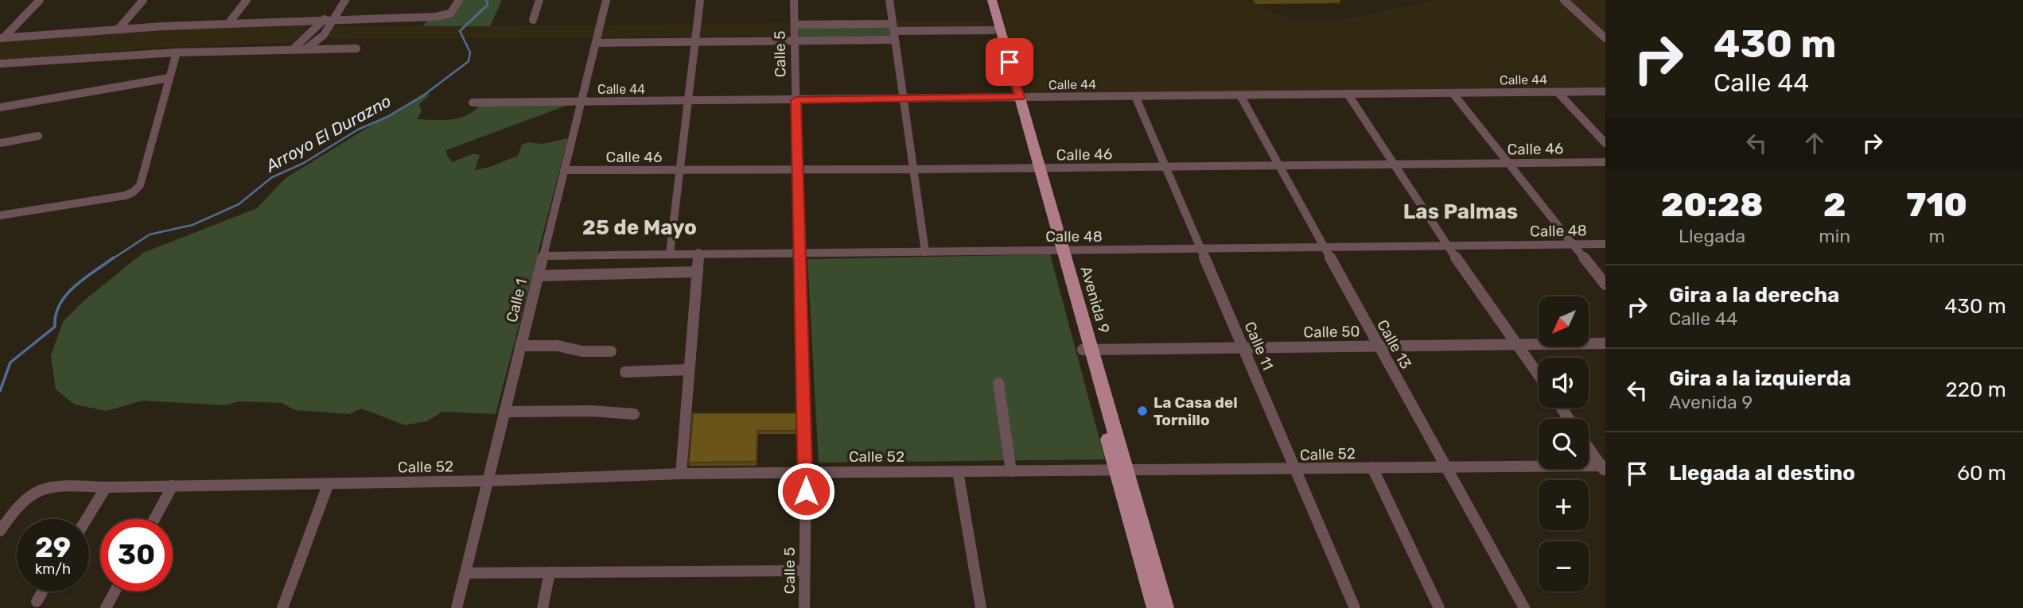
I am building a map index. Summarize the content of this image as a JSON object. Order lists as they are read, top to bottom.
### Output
{
  "streets": {
    "main road": ["Avenida 9"],
    "street": [
      "Calle 5",
      "Calle 44",
      "Calle 46",
      "Calle 48",
      "Calle 1",
      "Calle 50",
      "Calle 13",
      "Calle 11",
      "Calle 52"
    ]
  },
  "crossings": [
    ["Calle 5", "Calle 44"],
    ["Calle 5", "Calle 46"],
    ["Calle 5", "Calle 48"],
    ["Calle 5", "Calle 52"],
    ["Calle 44", "Avenida 9"],
    ["Calle 44", "Calle 1"],
    ["Calle 44", "Calle 13"],
    ["Calle 44", "Calle 11"],
    ["Calle 46", "Avenida 9"],
    ["Calle 46", "Calle 1"],
    ["Calle 46", "Calle 13"],
    ["Calle 46", "Calle 11"],
    ["Calle 48", "Avenida 9"],
    ["Calle 48", "Calle 1"],
    ["Calle 48", "Calle 13"],
    ["Calle 48", "Calle 11"],
    ["Avenida 9", "Calle 50"],
    ["Avenida 9", "Calle 52"],
    ["Calle 1", "Calle 52"],
    ["Calle 50", "Calle 13"],
    ["Calle 50", "Calle 11"],
    ["Calle 13", "Calle 52"],
    ["Calle 11", "Calle 52"]
  ],
  "districts": ["Las Palmas", "25 de Mayo"],
  "water": ["Arroyo El Durazno"],
  "places": ["La Casa del Tornillo"],
  "north": "bottom left",
  "page": {
    "turn": ["430 m", "Calle 44"],
    "eta": [
      "20:28",
      "Llegada",
      "2",
      "min",
      "710",
      "m"
    ],
    "list": [
      {
        "name": "Gira a la derecha",
        "note": "Calle 44",
        "value": "430 m"
      },
      {
        "name": "Gira a la izquierda",
        "note": "Avenida 9",
        "value": "220 m"
      },
      {
        "name": "Llegada al destino",
        "value": "60 m"
      }
    ],
    "map_buttons": ["+", "−"],
    "speed": "29 km/h",
    "limit": "30"
  }
}
